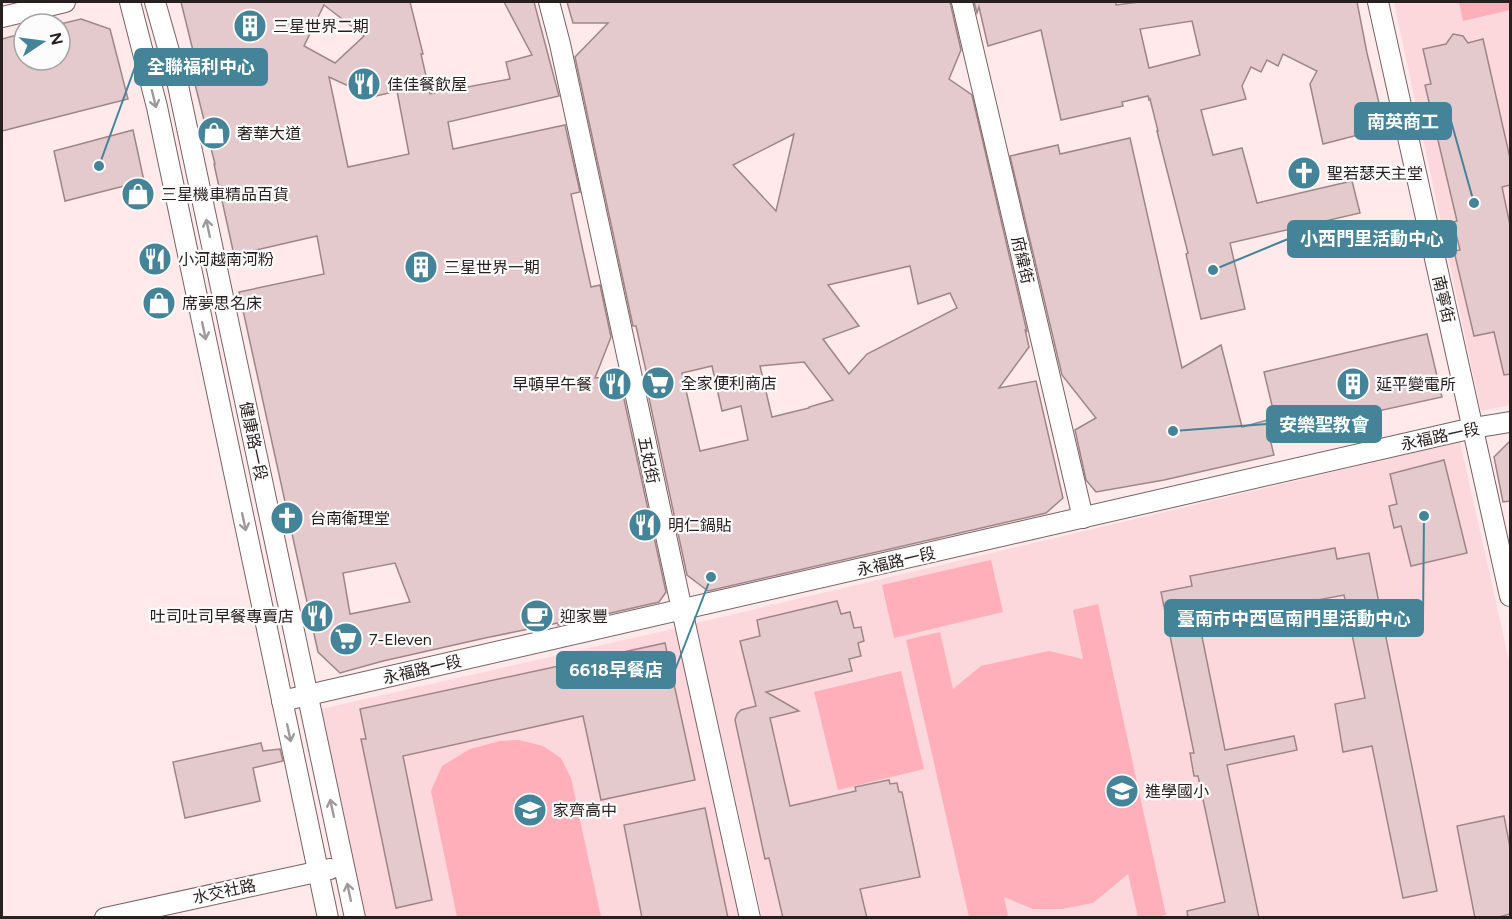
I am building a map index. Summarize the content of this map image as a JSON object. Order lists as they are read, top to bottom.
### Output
{
  "streets": {
    "street": [
      "府緯街",
      "南寧街",
      "永福路一段",
      "健康路一段",
      "五妃街",
      "水交社路"
    ]
  },
  "crossings": [
    ["府緯街", "永福路一段"],
    ["南寧街", "永福路一段"],
    ["永福路一段", "健康路一段"],
    ["永福路一段", "五妃街"],
    ["健康路一段", "水交社路"]
  ],
  "places": {
    "building": ["三星世界二期", "三星世界一期", "延平變電所"],
    "restaurant": [
      "佳佳餐飲屋",
      "小河越南河粉",
      "早頓早午餐",
      "明仁鍋貼",
      "吐司吐司早餐專賣店"
    ],
    "shop": ["奢華大道", "三星機車精品百貨", "席夢思名床"],
    "other": [
      "全聯福利中心",
      "南英商工",
      "小西門里活動中心",
      "安樂聖教會",
      "臺南市中西區南門里活動中心",
      "6618早餐店"
    ],
    "church": ["聖若瑟天主堂", "台南衛理堂"],
    "supermarket": ["全家便利商店", "7-Eleven"],
    "cafe": ["迎家豐"],
    "school or university": ["進學國小", "家齊高中"]
  },
  "north": "right"
}
